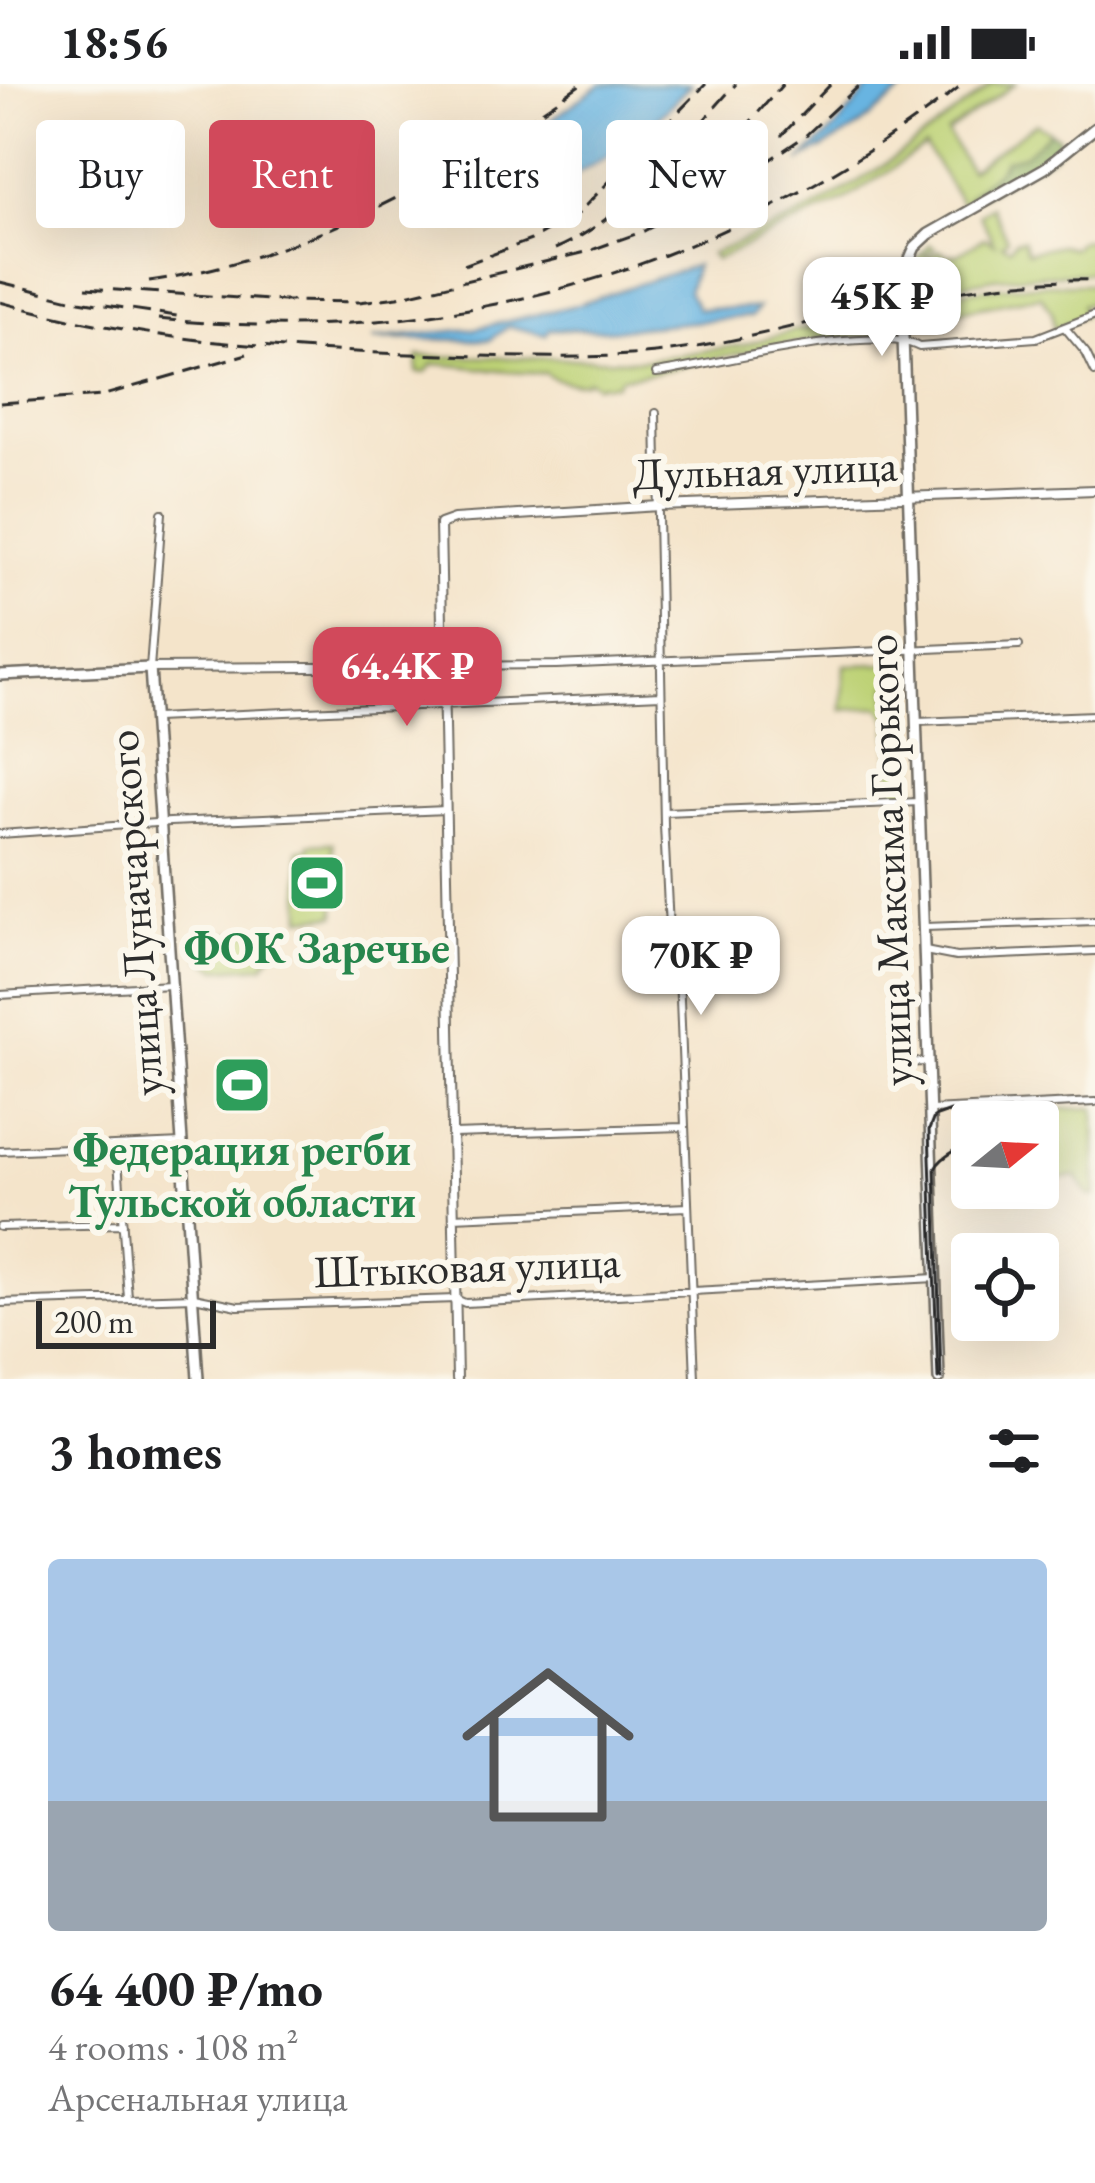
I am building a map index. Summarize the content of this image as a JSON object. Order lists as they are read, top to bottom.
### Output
{
  "streets": {
    "main road": ["улица Максима Горького", "улица Луначарского"],
    "street": ["Дульная улица", "Штыковая улица"]
  },
  "crossings": [
    ["Дульная улица", "улица Максима Горького"],
    ["улица Максима Горького", "Штыковая улица"],
    ["улица Луначарского", "Штыковая улица"]
  ],
  "places": {
    "sports": ["ФОК Заречье", "Федерация регби Тульской области"]
  },
  "scale_bar": "200 m",
  "north": "right",
  "page": {
    "status": "18:56",
    "chip": [
      "Buy",
      "Rent",
      "Filters",
      "New"
    ],
    "price": ["45K ₽", "64.4K ₽", "70K ₽"],
    "scale": "200 m",
    "heading": "3 homes",
    "list": [
      {
        "name": "64 400 ₽/mo",
        "note": "4 rooms · 108 m² · Арсенальная улица"
      }
    ]
  }
}
